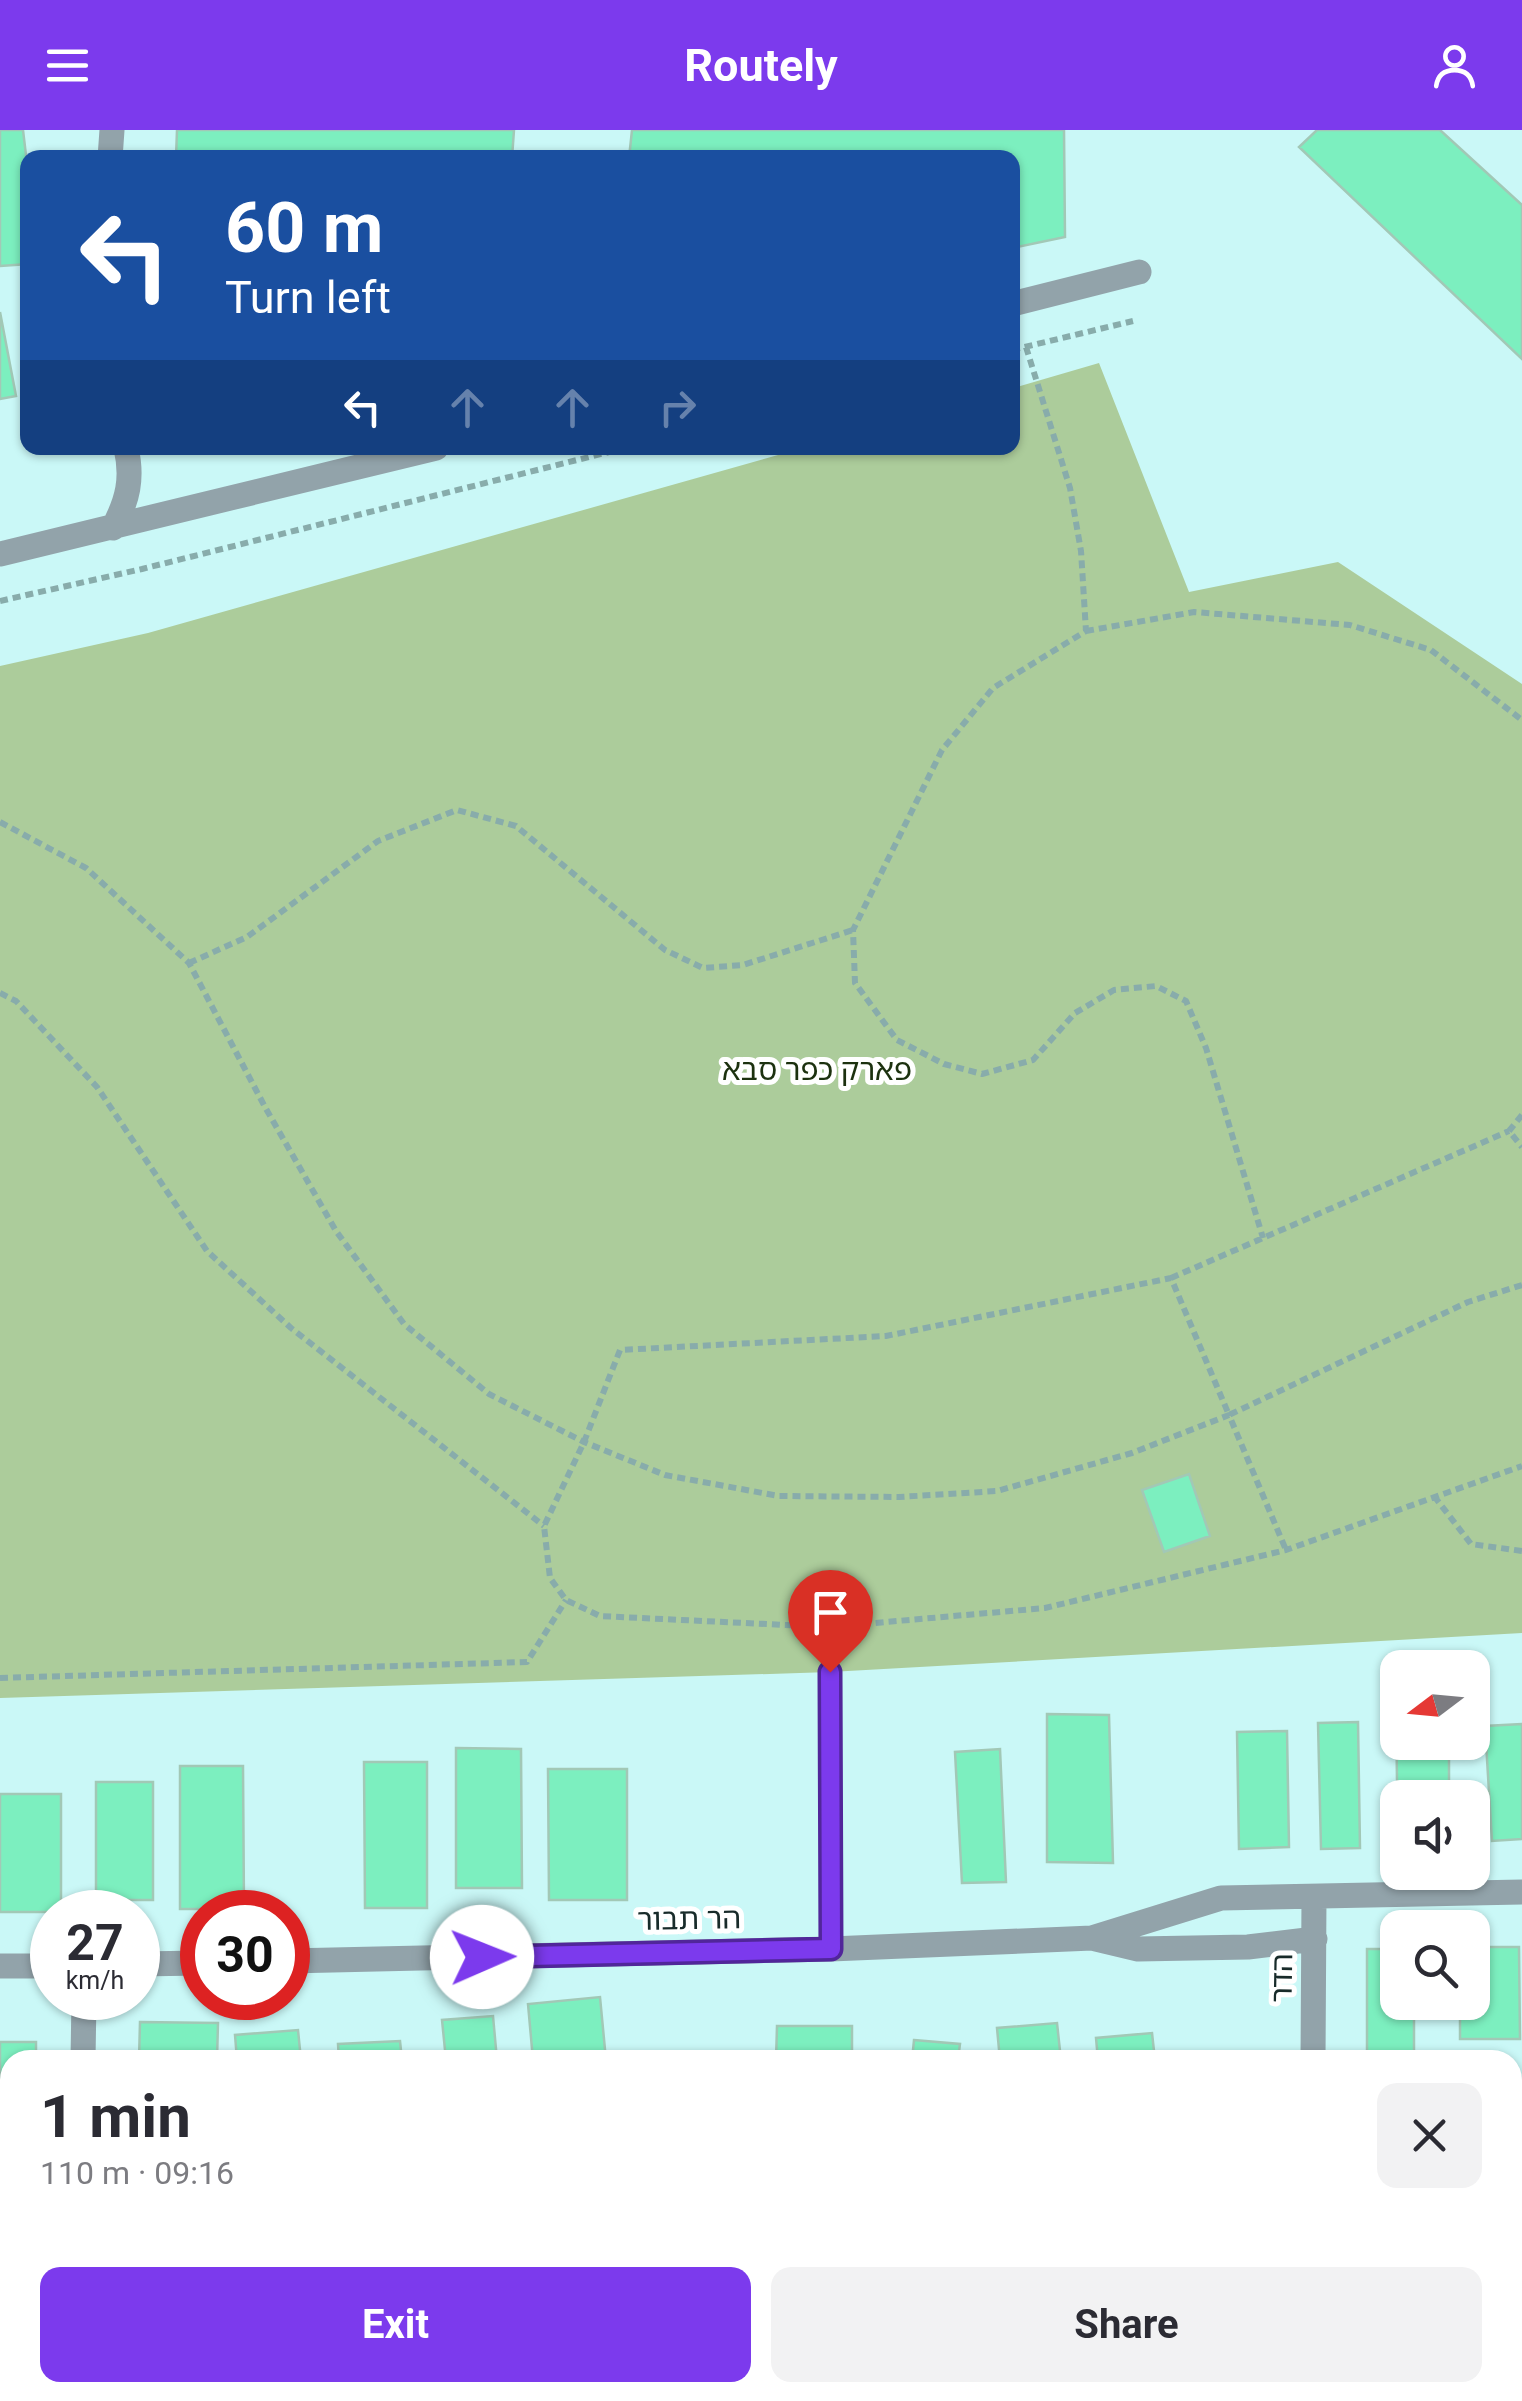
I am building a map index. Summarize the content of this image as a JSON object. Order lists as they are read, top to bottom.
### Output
{
  "streets": {
    "street": ["הר תבור", "הדר"]
  },
  "crossings": [
    ["הר תבור", "הדר"]
  ],
  "parks": ["פארק כפר סבא"],
  "north": "left",
  "page": {
    "header": "Routely",
    "turn": ["60 m", "Turn left"],
    "speed": "27 km/h",
    "limit": "30",
    "heading": ["1 min", "110 m · 09:16"],
    "buttons": ["Exit", "Share"]
  }
}
